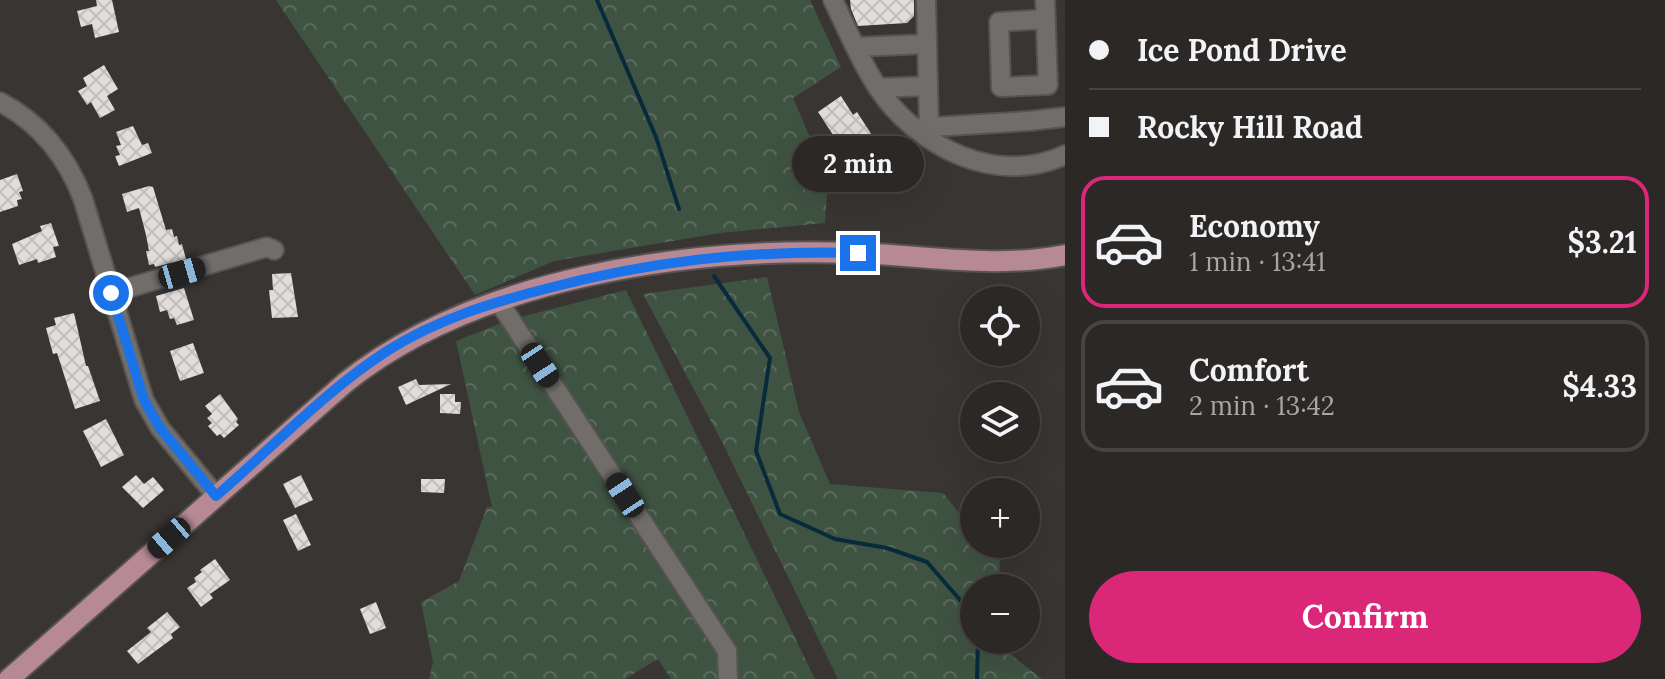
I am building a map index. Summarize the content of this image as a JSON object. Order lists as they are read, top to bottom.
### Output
{
  "page": {
    "banner": ["Ice Pond Drive", "Rocky Hill Road"],
    "bubble": "2 min",
    "list": [
      {
        "name": "Economy",
        "note": "1 min · 13:41",
        "value": "$3.21"
      },
      {
        "name": "Comfort",
        "note": "2 min · 13:42",
        "value": "$4.33"
      }
    ],
    "map_buttons": ["+", "−"],
    "buttons": "Confirm"
  }
}
